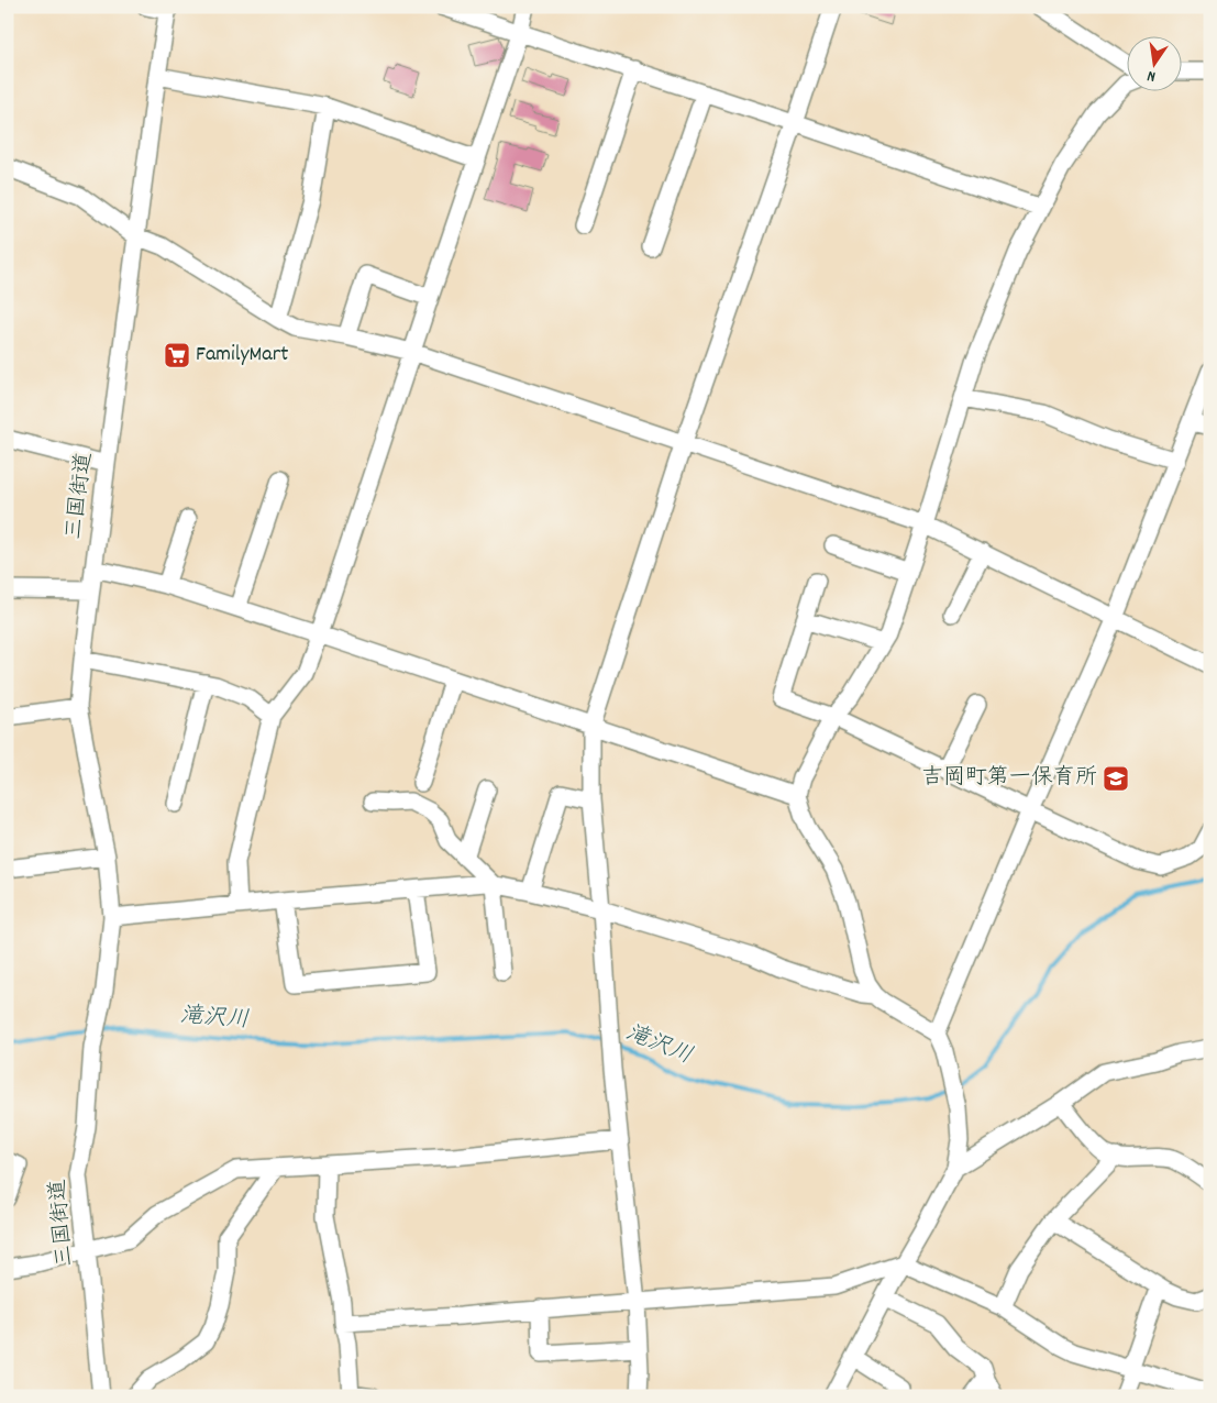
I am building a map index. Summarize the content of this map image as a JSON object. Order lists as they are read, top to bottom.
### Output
{
  "streets": {
    "street": ["三国街道"]
  },
  "water": ["滝沢川"],
  "places": {
    "supermarket": ["FamilyMart"],
    "school or university": ["吉岡町第一保育所"]
  },
  "north": "bottom"
}
